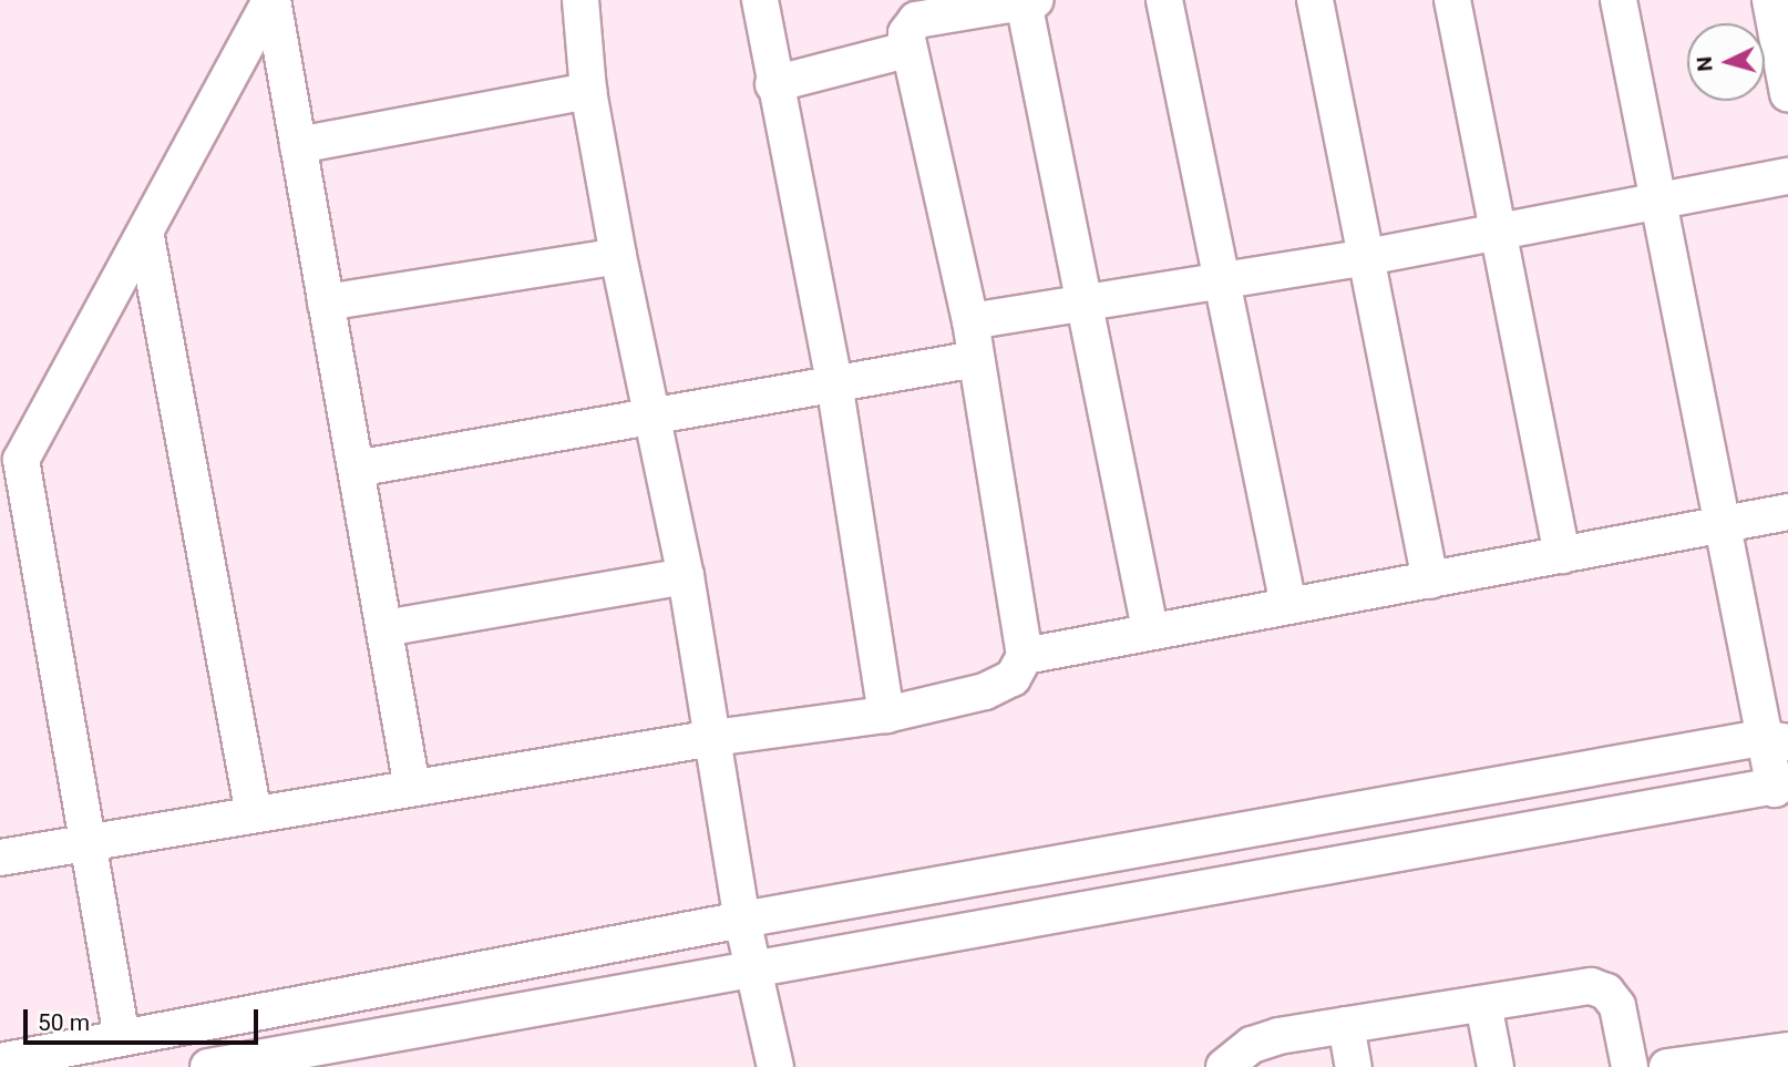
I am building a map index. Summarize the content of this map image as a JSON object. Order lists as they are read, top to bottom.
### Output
{
  "scale_bar": "50 m",
  "north": "left"
}
